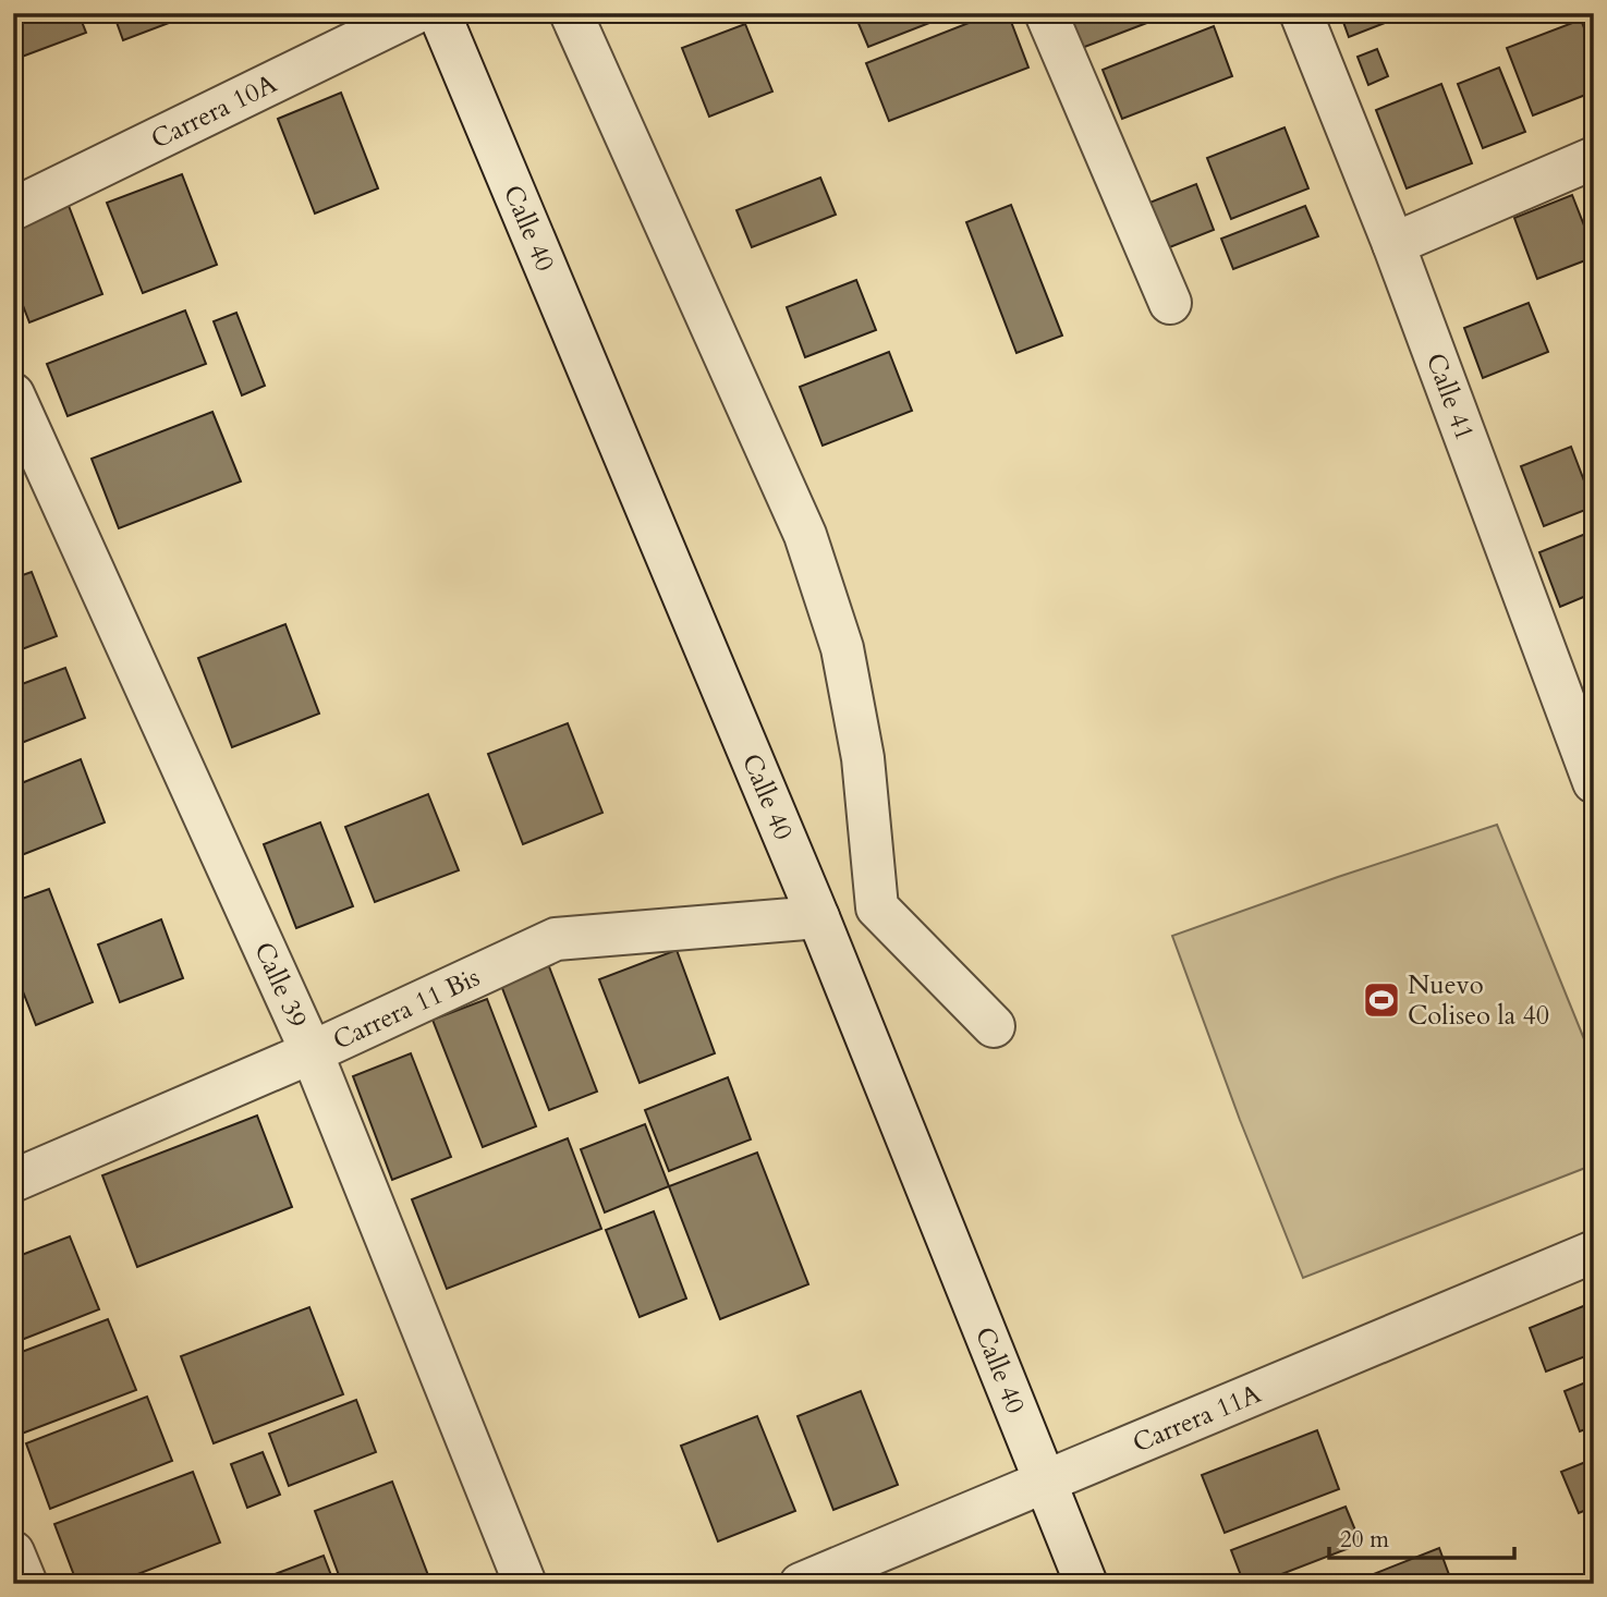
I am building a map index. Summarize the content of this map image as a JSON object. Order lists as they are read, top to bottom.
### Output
{
  "streets": {
    "street": [
      "Carrera 10A",
      "Calle 40",
      "Calle 41",
      "Calle 39",
      "Carrera 11 Bis",
      "Carrera 11A"
    ]
  },
  "crossings": [
    ["Calle 40", "Carrera 11 Bis"],
    ["Calle 40", "Carrera 11A"],
    ["Calle 39", "Carrera 11 Bis"]
  ],
  "places": {
    "sports": ["Nuevo Coliseo la 40"]
  },
  "scale_bar": "20 m"
}
